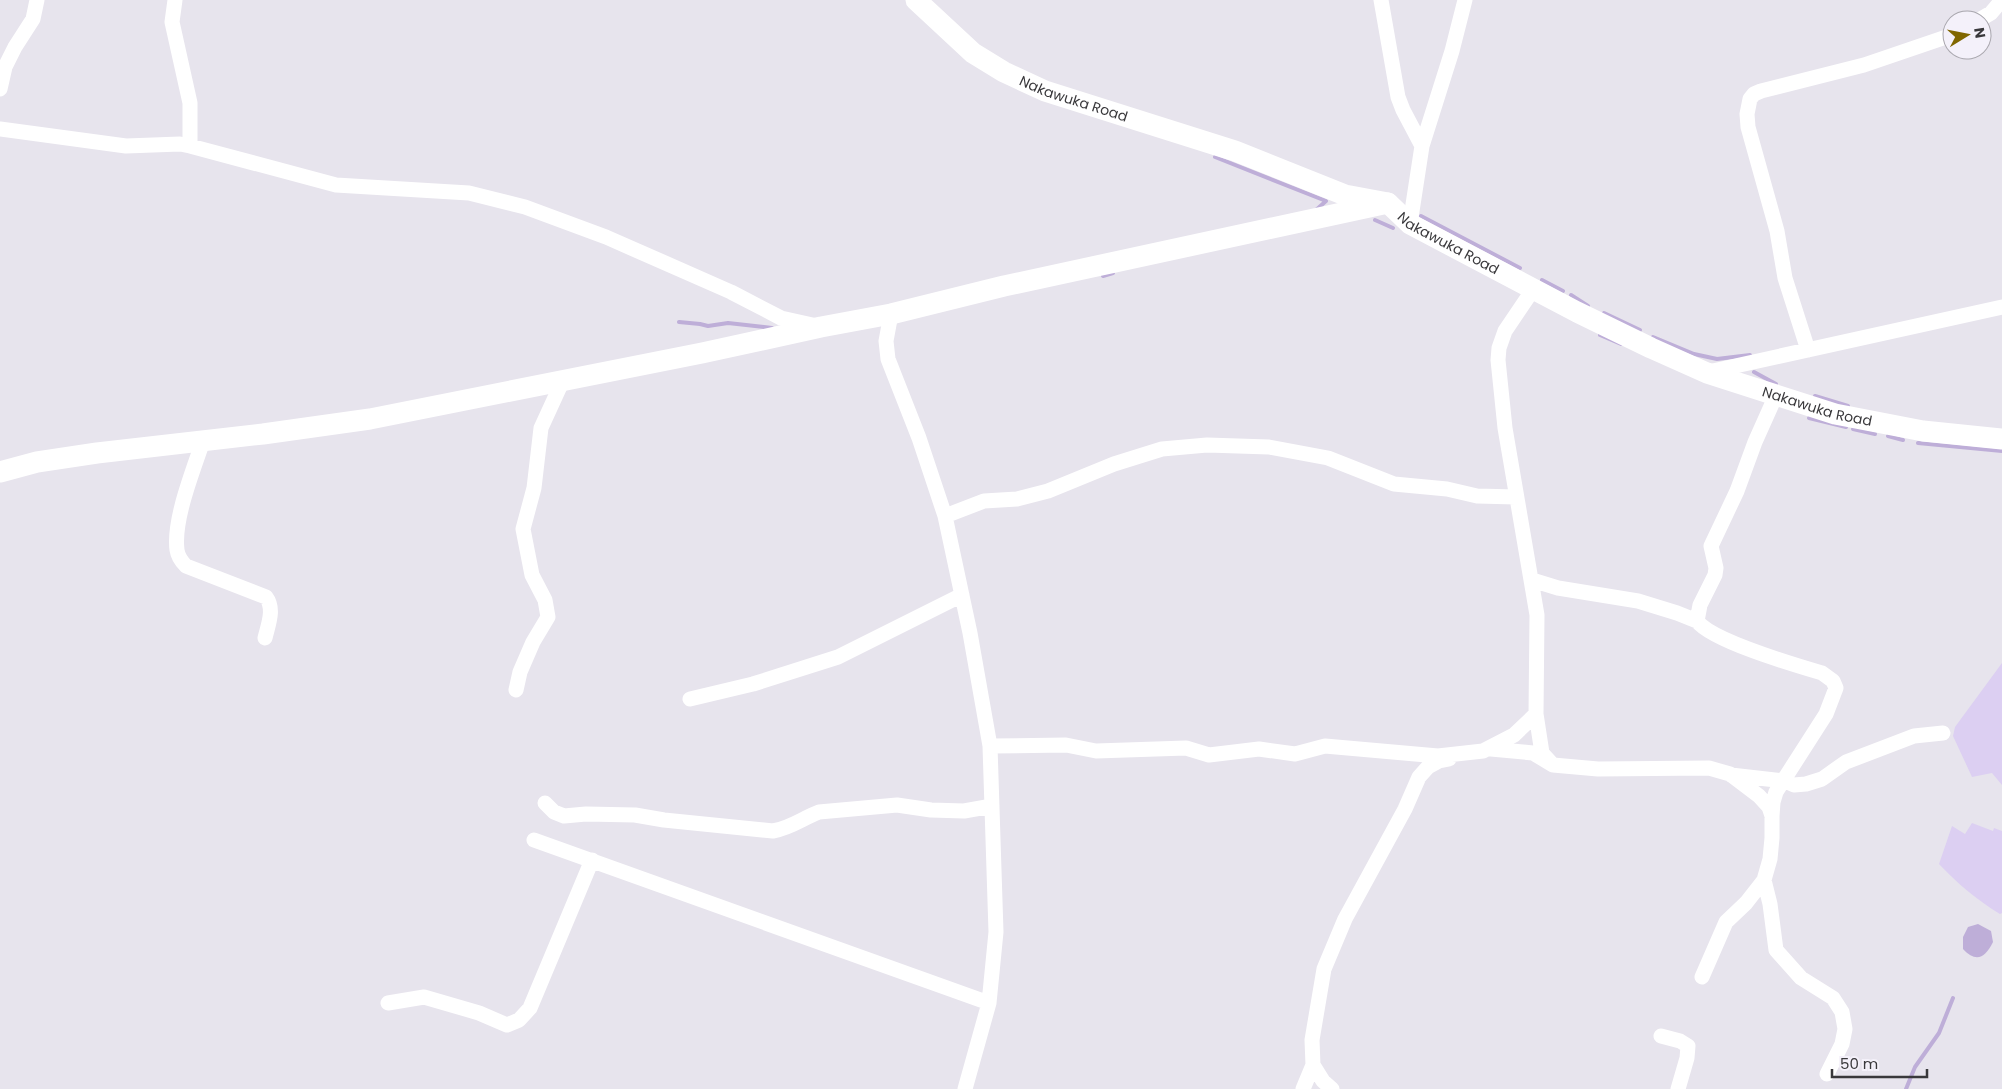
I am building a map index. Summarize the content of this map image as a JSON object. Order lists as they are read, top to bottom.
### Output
{
  "streets": {
    "street": ["Nakawuka Road"]
  },
  "scale_bar": "50 m",
  "north": "right"
}
